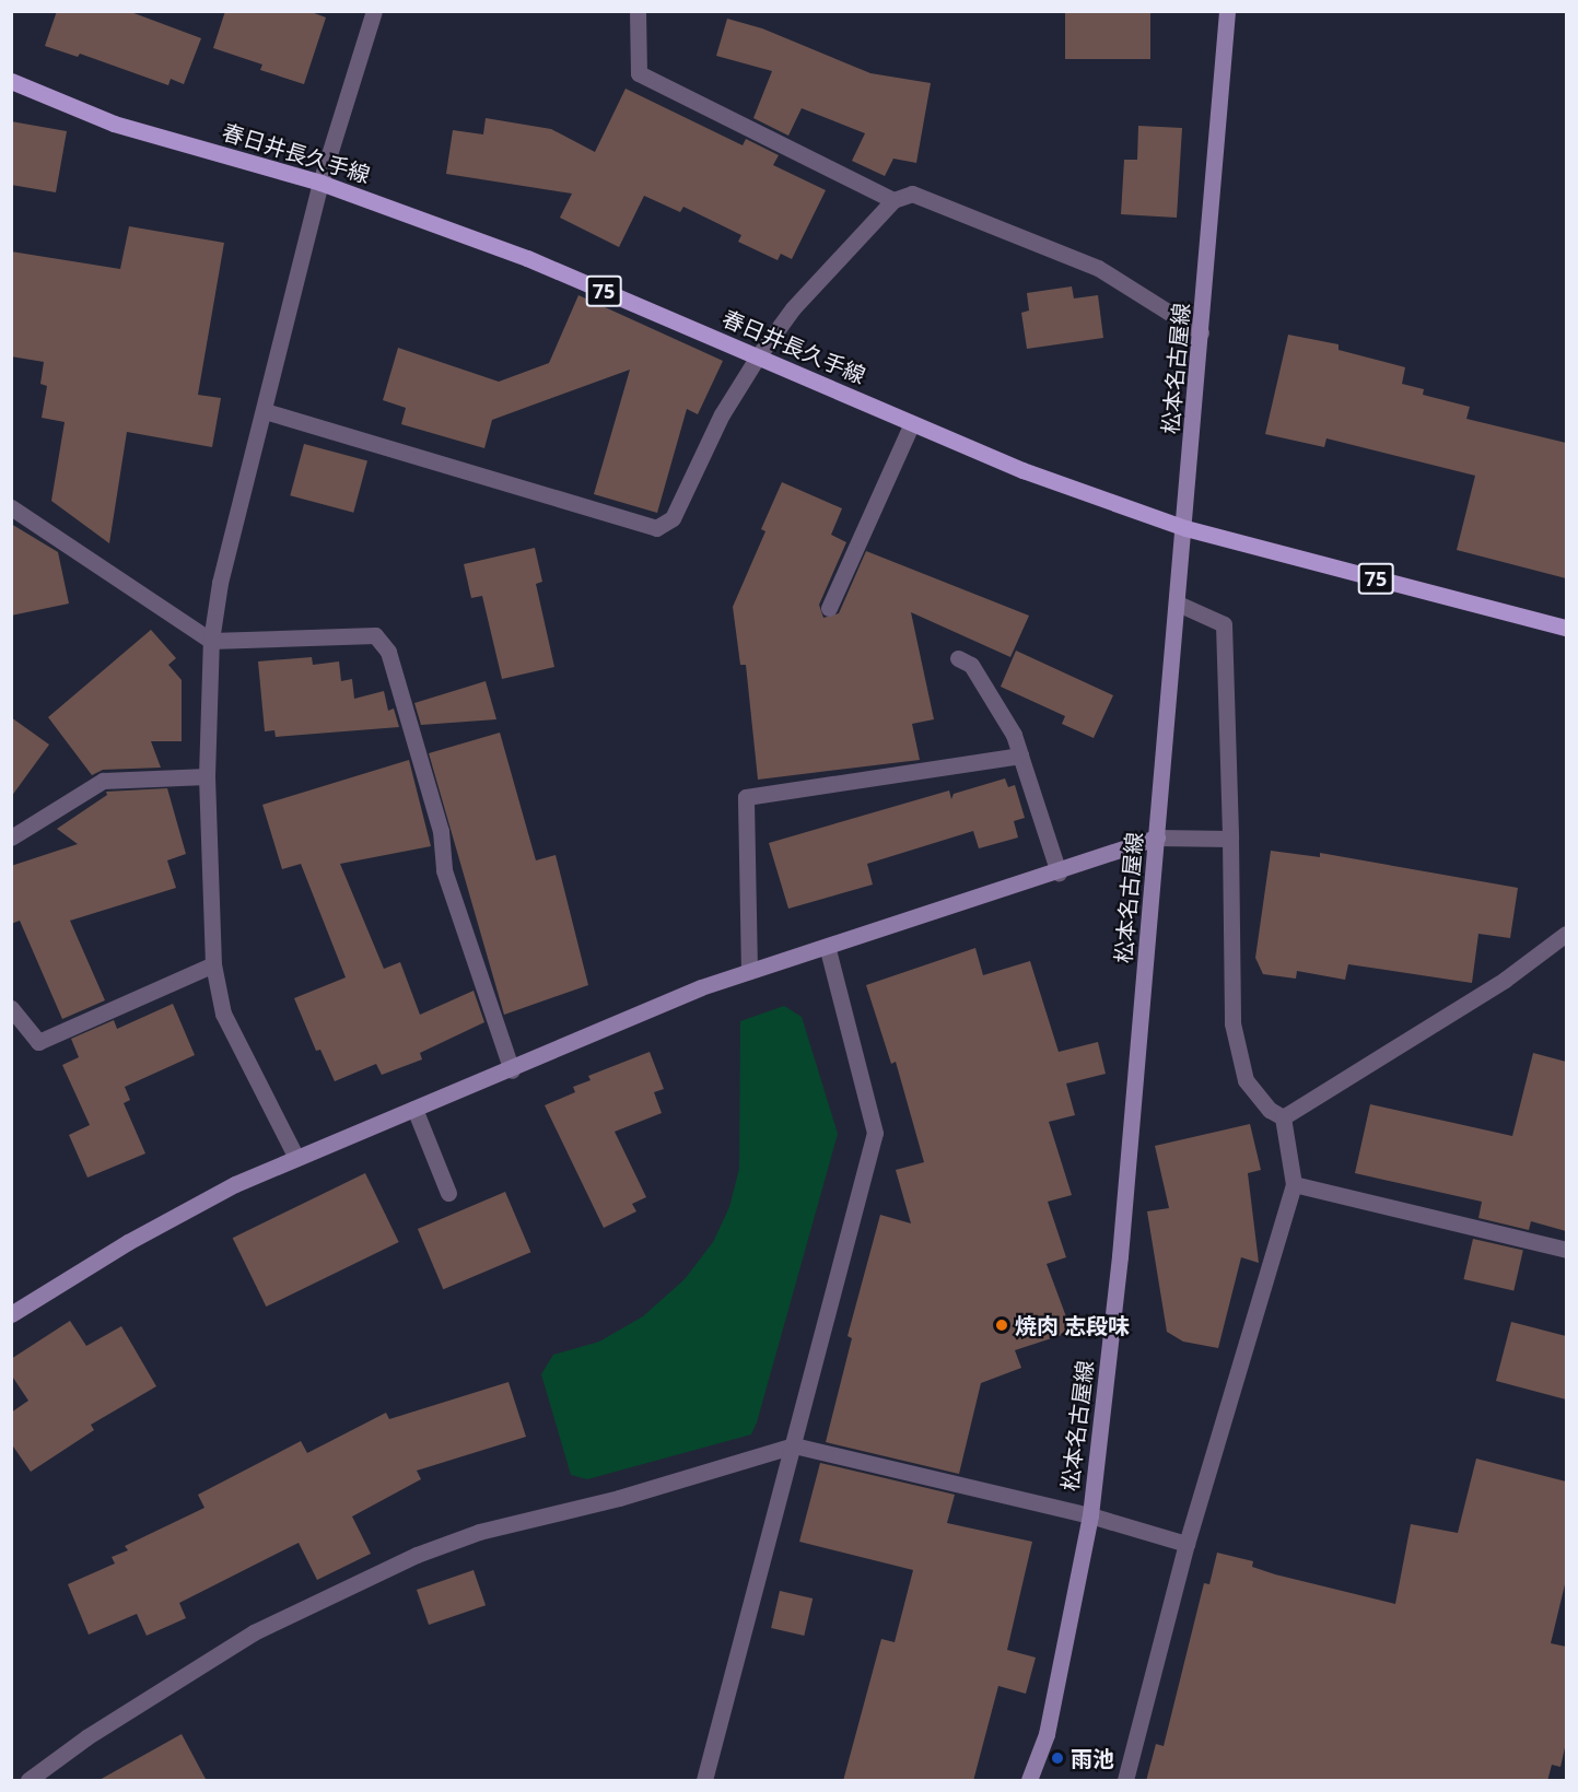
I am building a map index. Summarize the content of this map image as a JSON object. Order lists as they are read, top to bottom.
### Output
{
  "streets": {
    "main road": ["春日井長久手線", "75", "松本名古屋線"]
  },
  "crossings": [
    ["春日井長久手線", "松本名古屋線"]
  ],
  "places": ["焼肉 志段味", "雨池"]
}
